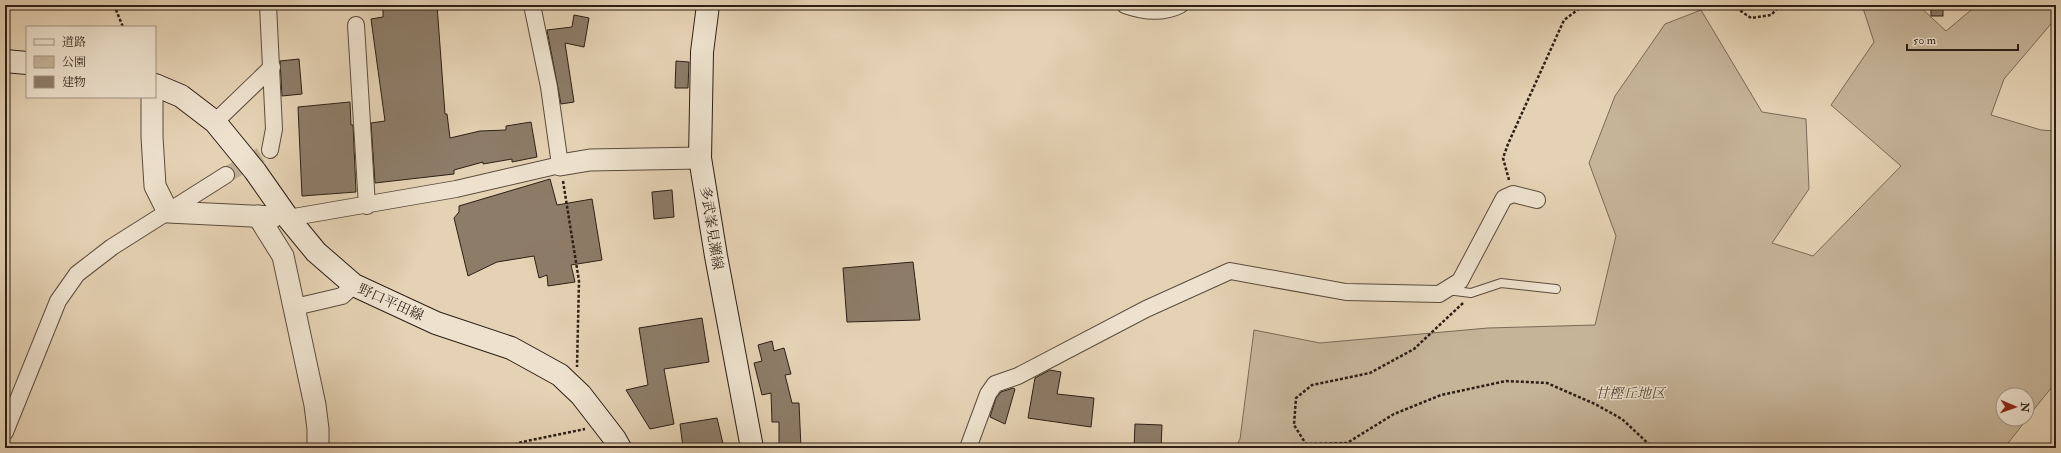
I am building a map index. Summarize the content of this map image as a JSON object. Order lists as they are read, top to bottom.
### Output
{
  "streets": {
    "main road": ["多武峯見瀬線", "野口平田線"]
  },
  "parks": ["甘樫丘地区"],
  "legend": ["道路", "公園", "建物"],
  "scale_bar": "50 m",
  "north": "right"
}
